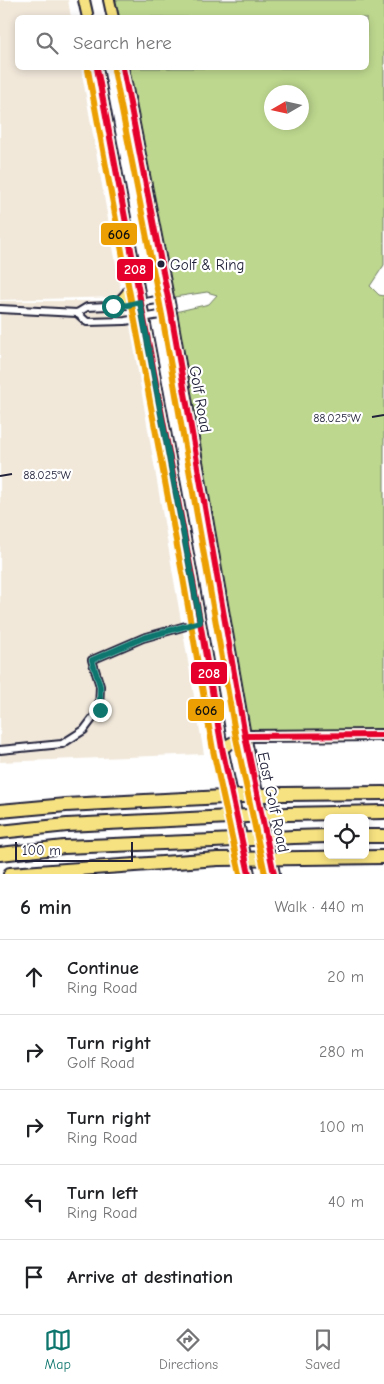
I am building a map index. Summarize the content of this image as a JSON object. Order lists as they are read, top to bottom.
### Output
{
  "streets": {
    "main road": ["Golf Road", "East Golf Road"]
  },
  "crossings": [
    ["Golf Road", "East Golf Road"]
  ],
  "places": ["Golf & Ring"],
  "lines": ["transit line 208", "transit line 606"],
  "scale_bar": "100 m",
  "north": "left",
  "page": {
    "search": "Search here",
    "scale": "100 m",
    "heading": ["6 min", "Walk · 440 m"],
    "list": [
      ["Continue", "Ring Road", "20 m"],
      ["Turn right", "Golf Road", "280 m"],
      ["Turn right", "Ring Road", "100 m"],
      ["Turn left", "Ring Road", "40 m"],
      "Arrive at destination"
    ],
    "nav": ["Map", "Directions", "Saved"]
  },
  "coordinates": ["88.025°W"]
}
